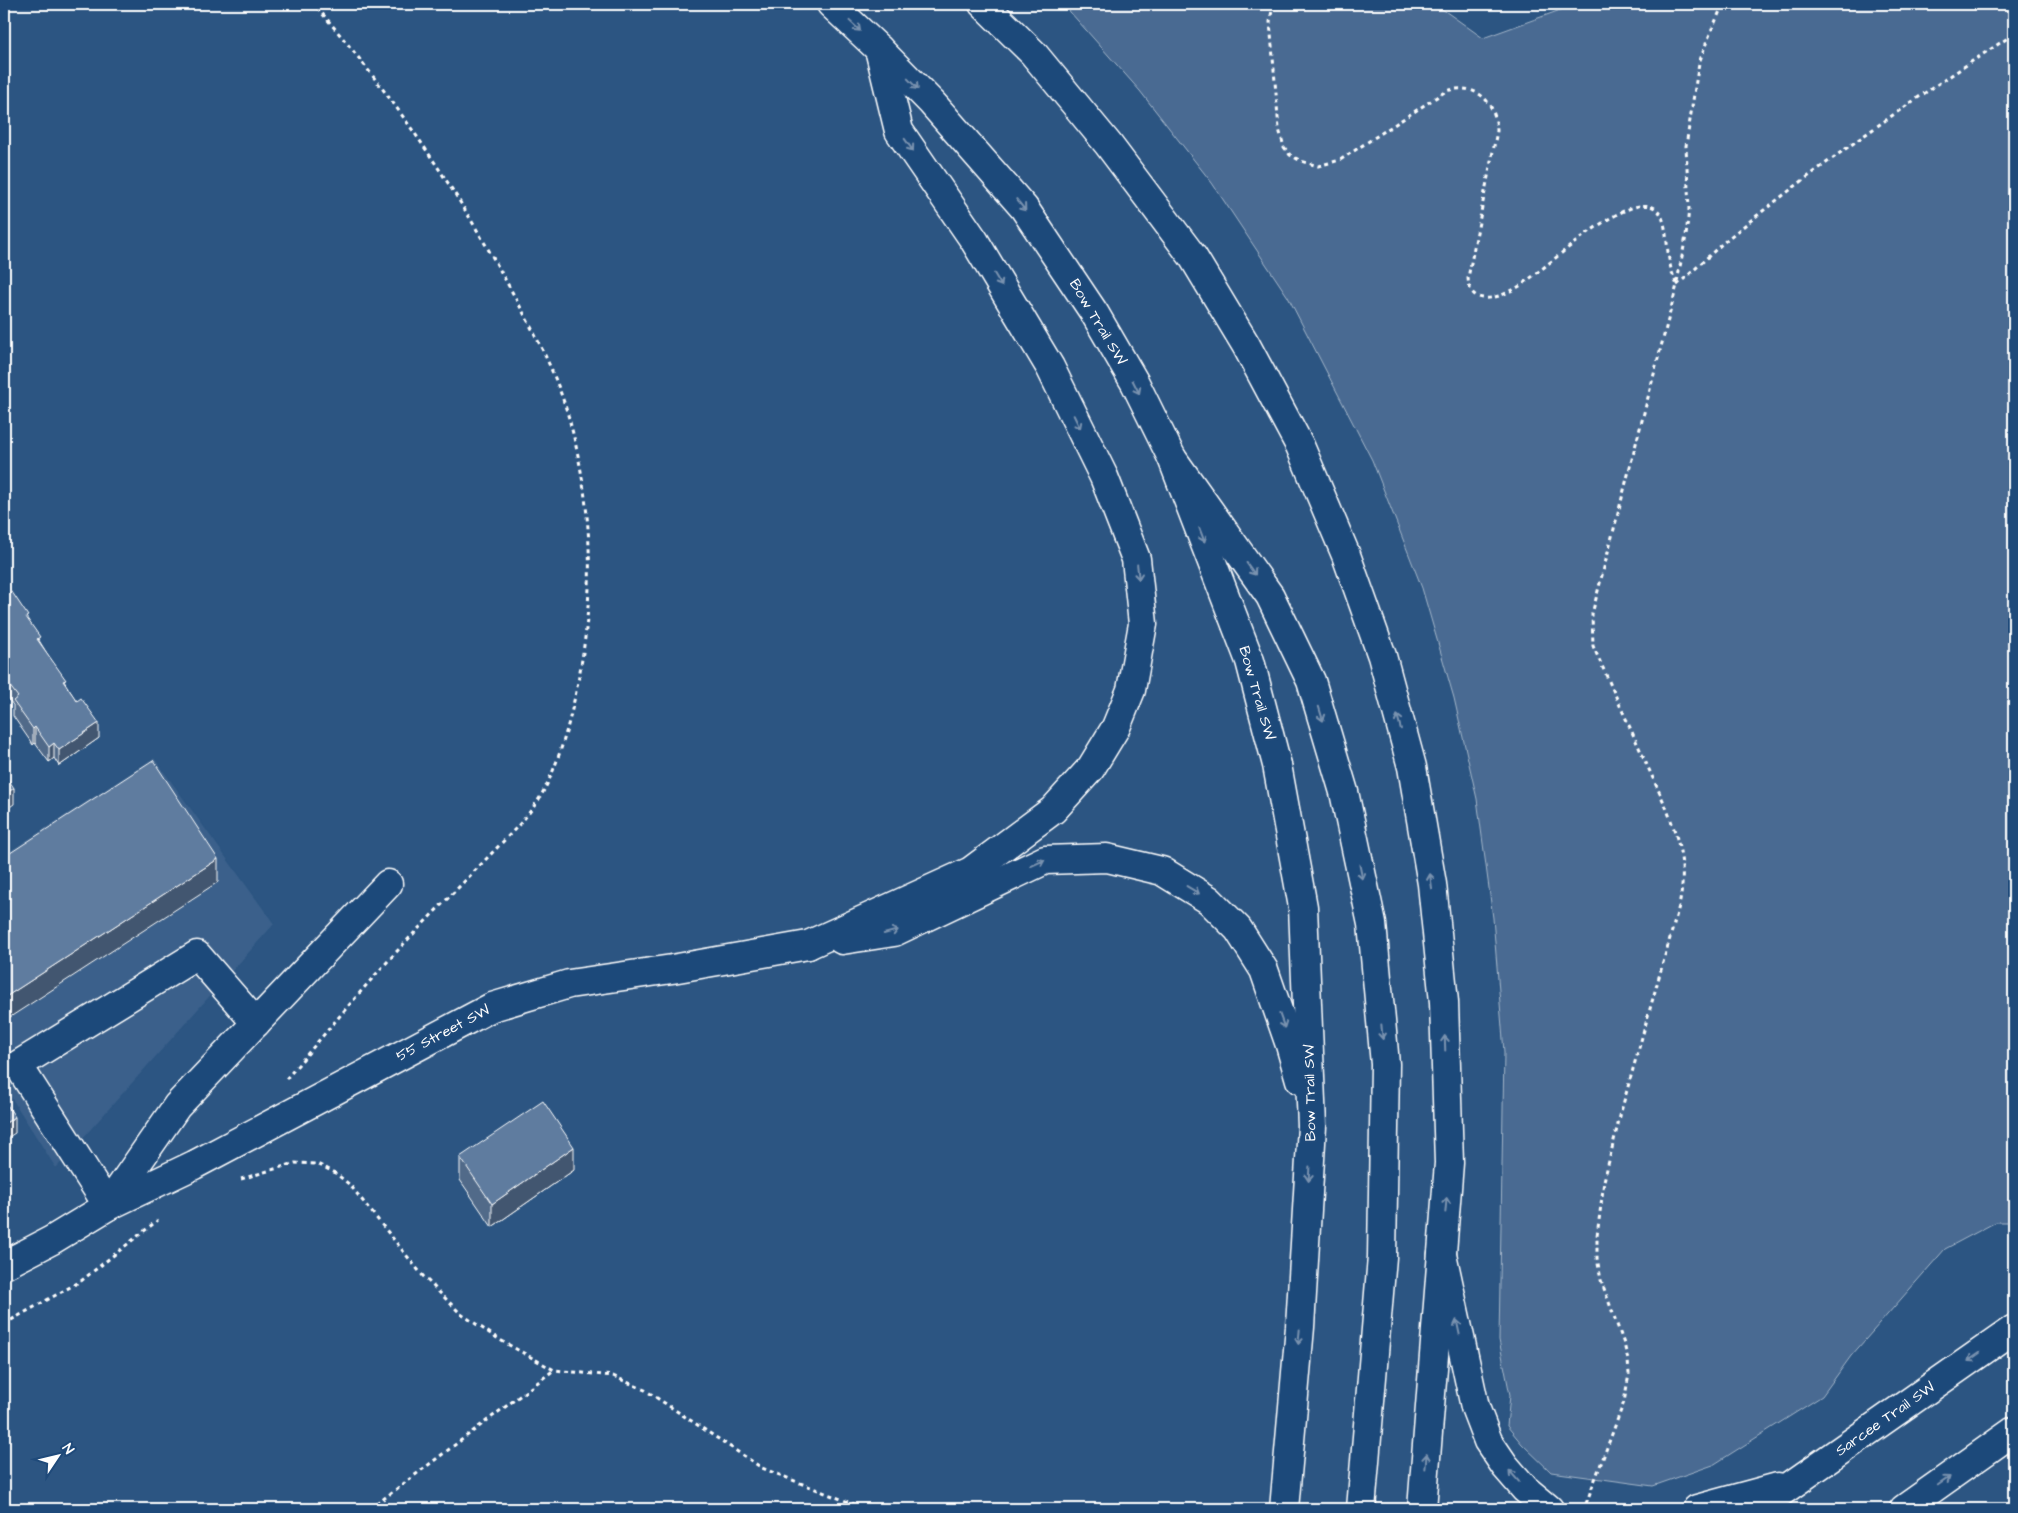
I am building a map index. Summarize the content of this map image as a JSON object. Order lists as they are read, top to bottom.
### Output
{
  "streets": {
    "main road": ["Bow Trail SW", "55 Street SW", "Sarcee Trail SW"]
  },
  "north": "top right"
}
